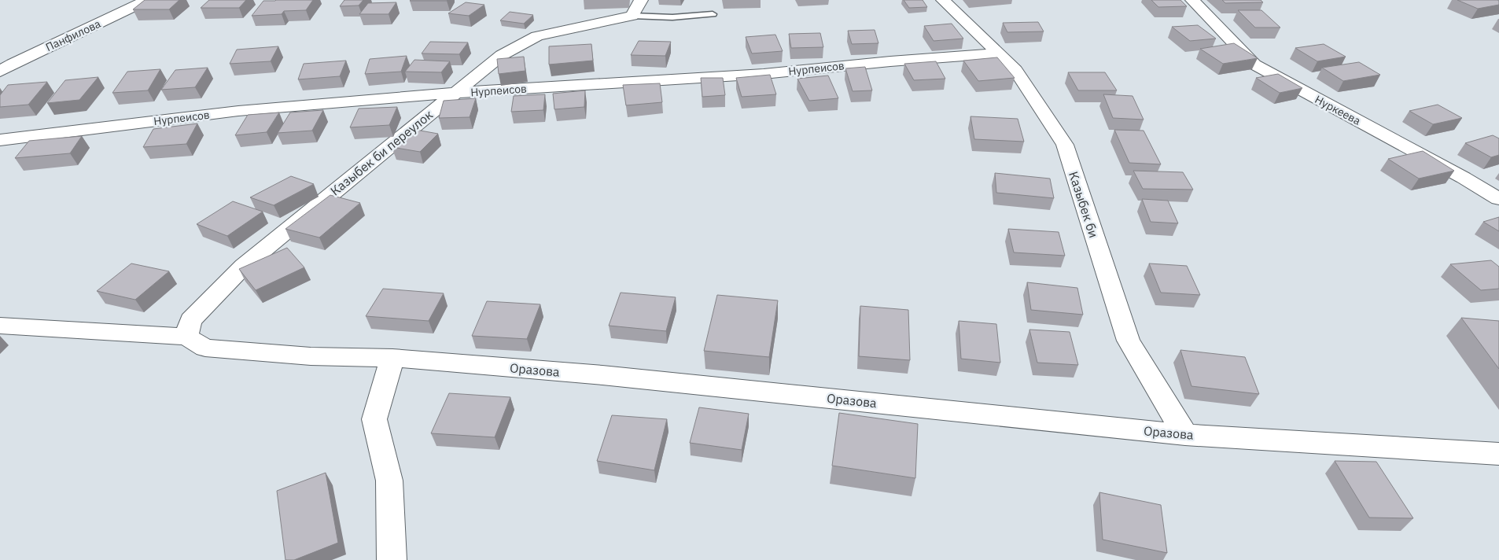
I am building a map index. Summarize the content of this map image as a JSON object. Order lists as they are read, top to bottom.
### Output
{
  "streets": {
    "street": [
      "Панфилова",
      "Нурпеисов",
      "Нуркеева",
      "Казыбек би переулок",
      "Казыбек би",
      "Оразова"
    ]
  },
  "crossings": [
    ["Нурпеисов", "Казыбек би переулок"],
    ["Нурпеисов", "Казыбек би"],
    ["Казыбек би переулок", "Оразова"],
    ["Казыбек би", "Оразова"]
  ]
}
